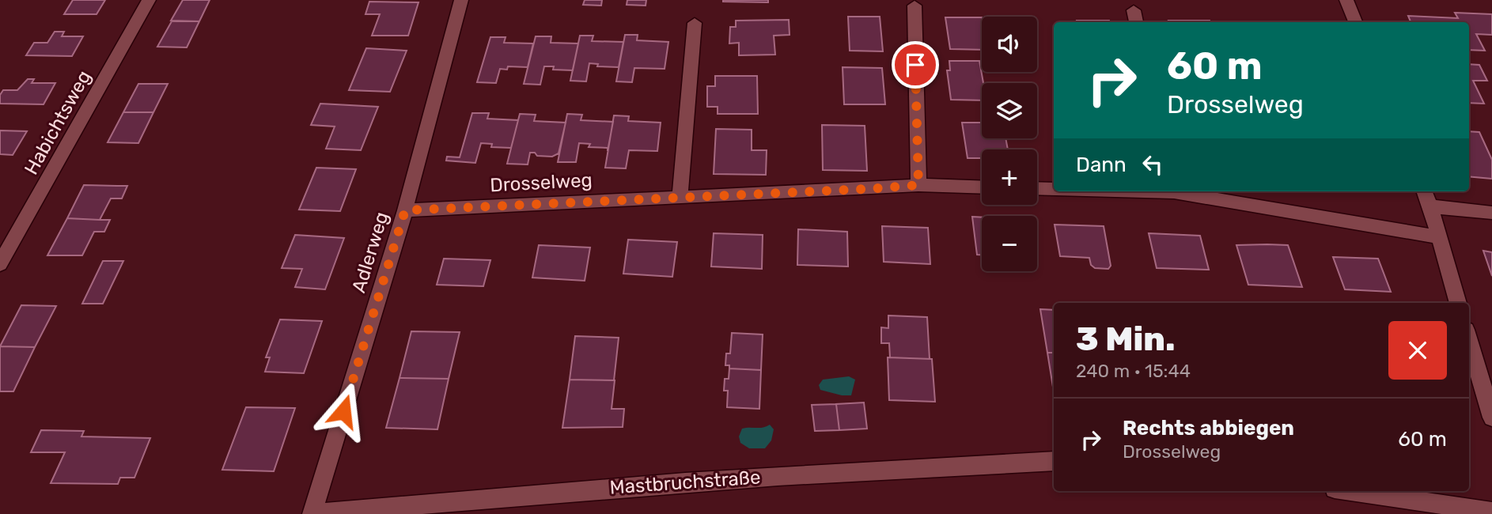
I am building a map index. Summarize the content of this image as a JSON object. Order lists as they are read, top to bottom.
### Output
{
  "streets": {
    "street": [
      "Habichtsweg",
      "Drosselweg",
      "Adlerweg",
      "Mastbruchstraße"
    ]
  },
  "crossings": [
    ["Drosselweg", "Adlerweg"],
    ["Adlerweg", "Mastbruchstraße"]
  ],
  "page": {
    "map_buttons": ["+", "−"],
    "turn": ["60 m", "Drosselweg"],
    "then": "Dann",
    "heading": ["3 Min.", "240 m · 15:44"],
    "list": [
      {
        "name": "Rechts abbiegen",
        "note": "Drosselweg",
        "value": "60 m"
      }
    ]
  }
}
